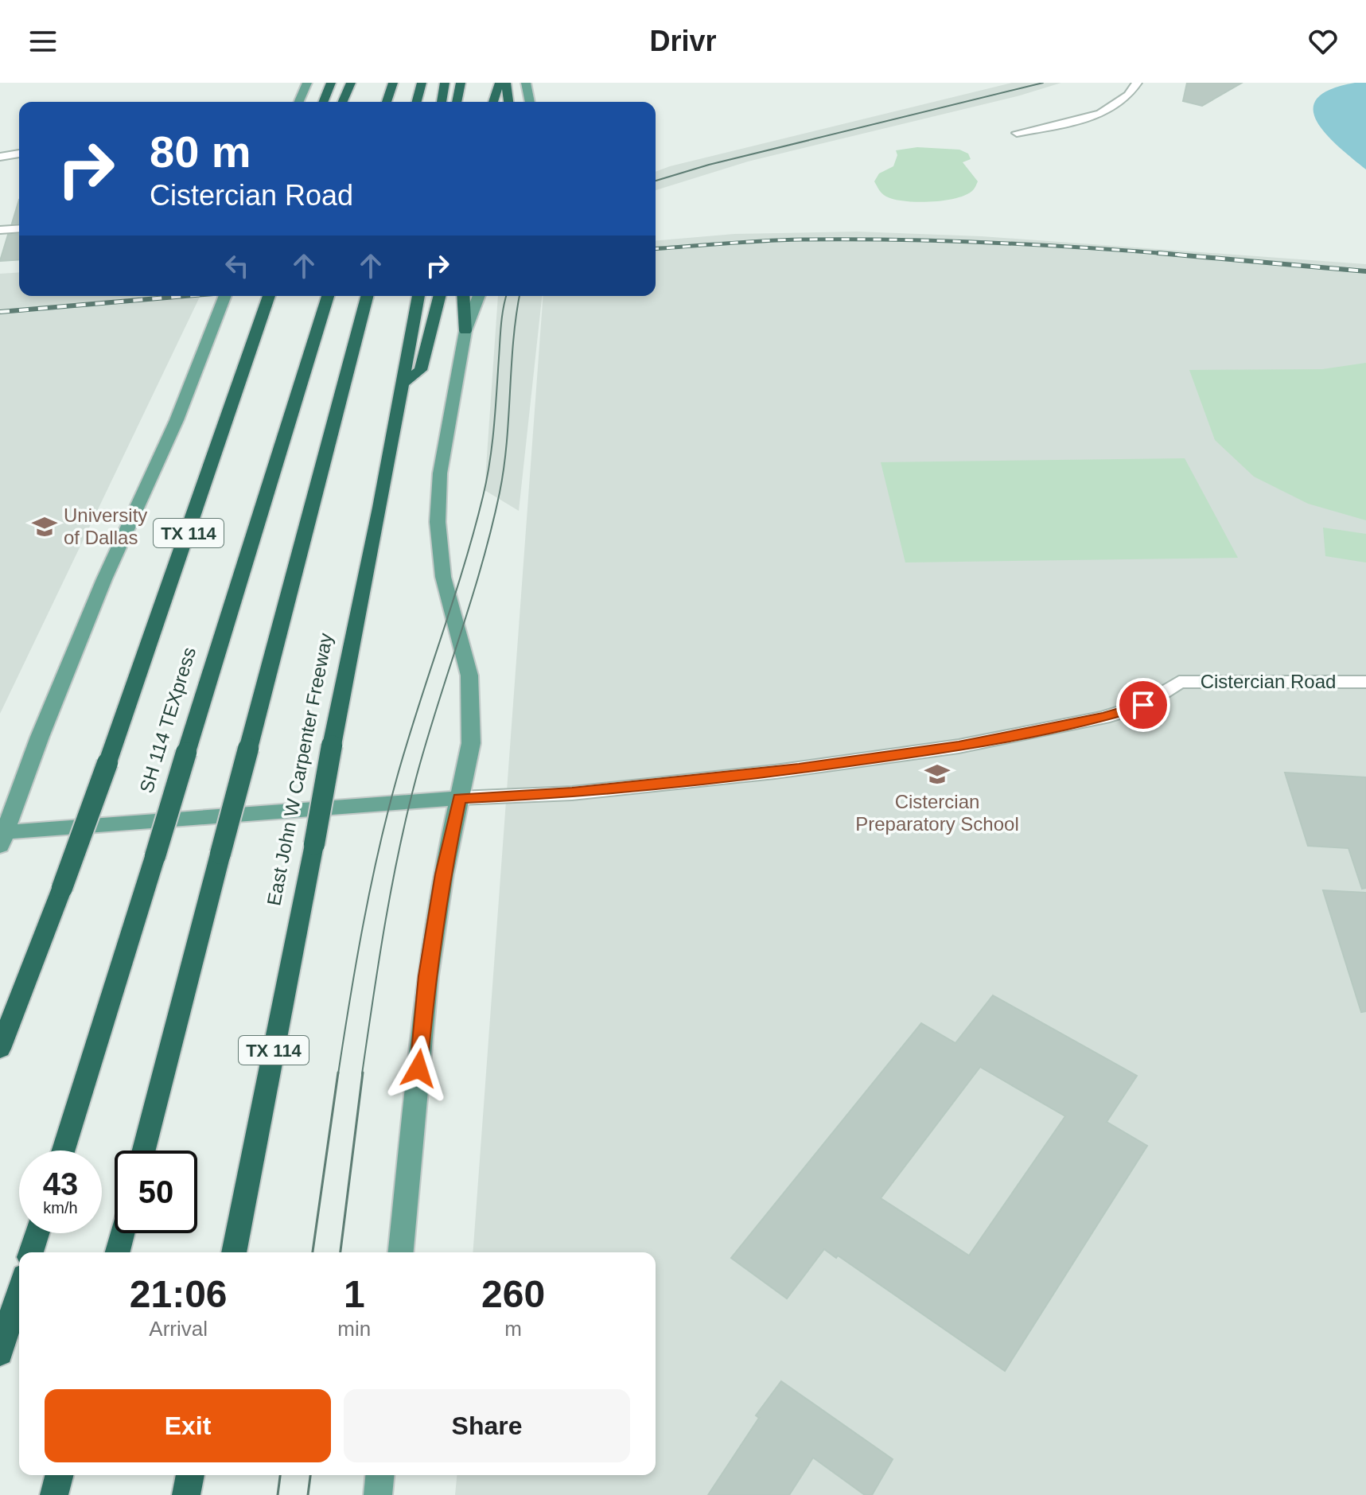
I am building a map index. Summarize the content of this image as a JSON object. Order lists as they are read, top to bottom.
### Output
{
  "streets": {
    "highway": ["TX 114", "SH 114 TEXpress", "East John W Carpenter Freeway"],
    "street": ["Cistercian Road"]
  },
  "places": {
    "school or university": ["University of Dallas", "Cistercian Preparatory School"]
  },
  "page": {
    "header": "Drivr",
    "turn": ["80 m", "Cistercian Road"],
    "speed": "43 km/h",
    "limit": "50",
    "eta": [
      "21:06",
      "Arrival",
      "1",
      "min",
      "260",
      "m"
    ],
    "buttons": ["Exit", "Share"]
  }
}
